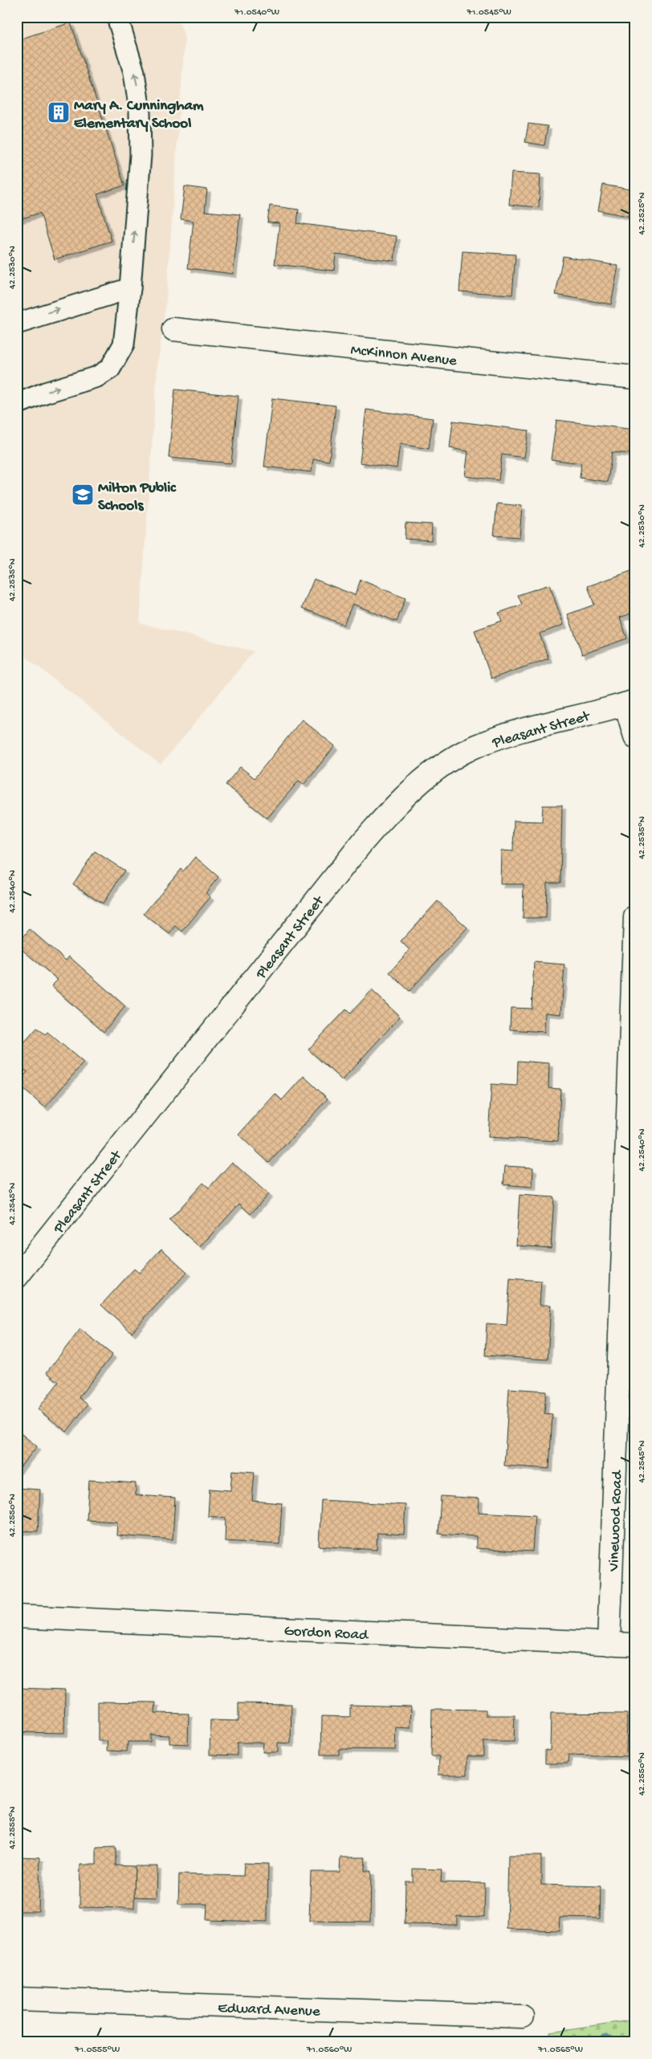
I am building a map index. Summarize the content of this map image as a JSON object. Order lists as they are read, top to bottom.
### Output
{
  "streets": {
    "street": [
      "McKinnon Avenue",
      "Pleasant Street",
      "Vinewood Road",
      "Gordon Road",
      "Edward Avenue"
    ]
  },
  "crossings": [
    ["Vinewood Road", "Gordon Road"]
  ],
  "places": {
    "building": ["Mary A. Cunningham Elementary School"],
    "school or university": ["Milton Public Schools"]
  },
  "coordinates": [
    "71.0540°W",
    "71.0545°W",
    "42.2525°N",
    "42.2530°N",
    "42.2535°N",
    "42.2540°N",
    "42.2545°N",
    "42.2550°N",
    "42.2555°N",
    "71.0555°W",
    "71.0560°W",
    "71.0565°W"
  ]
}
